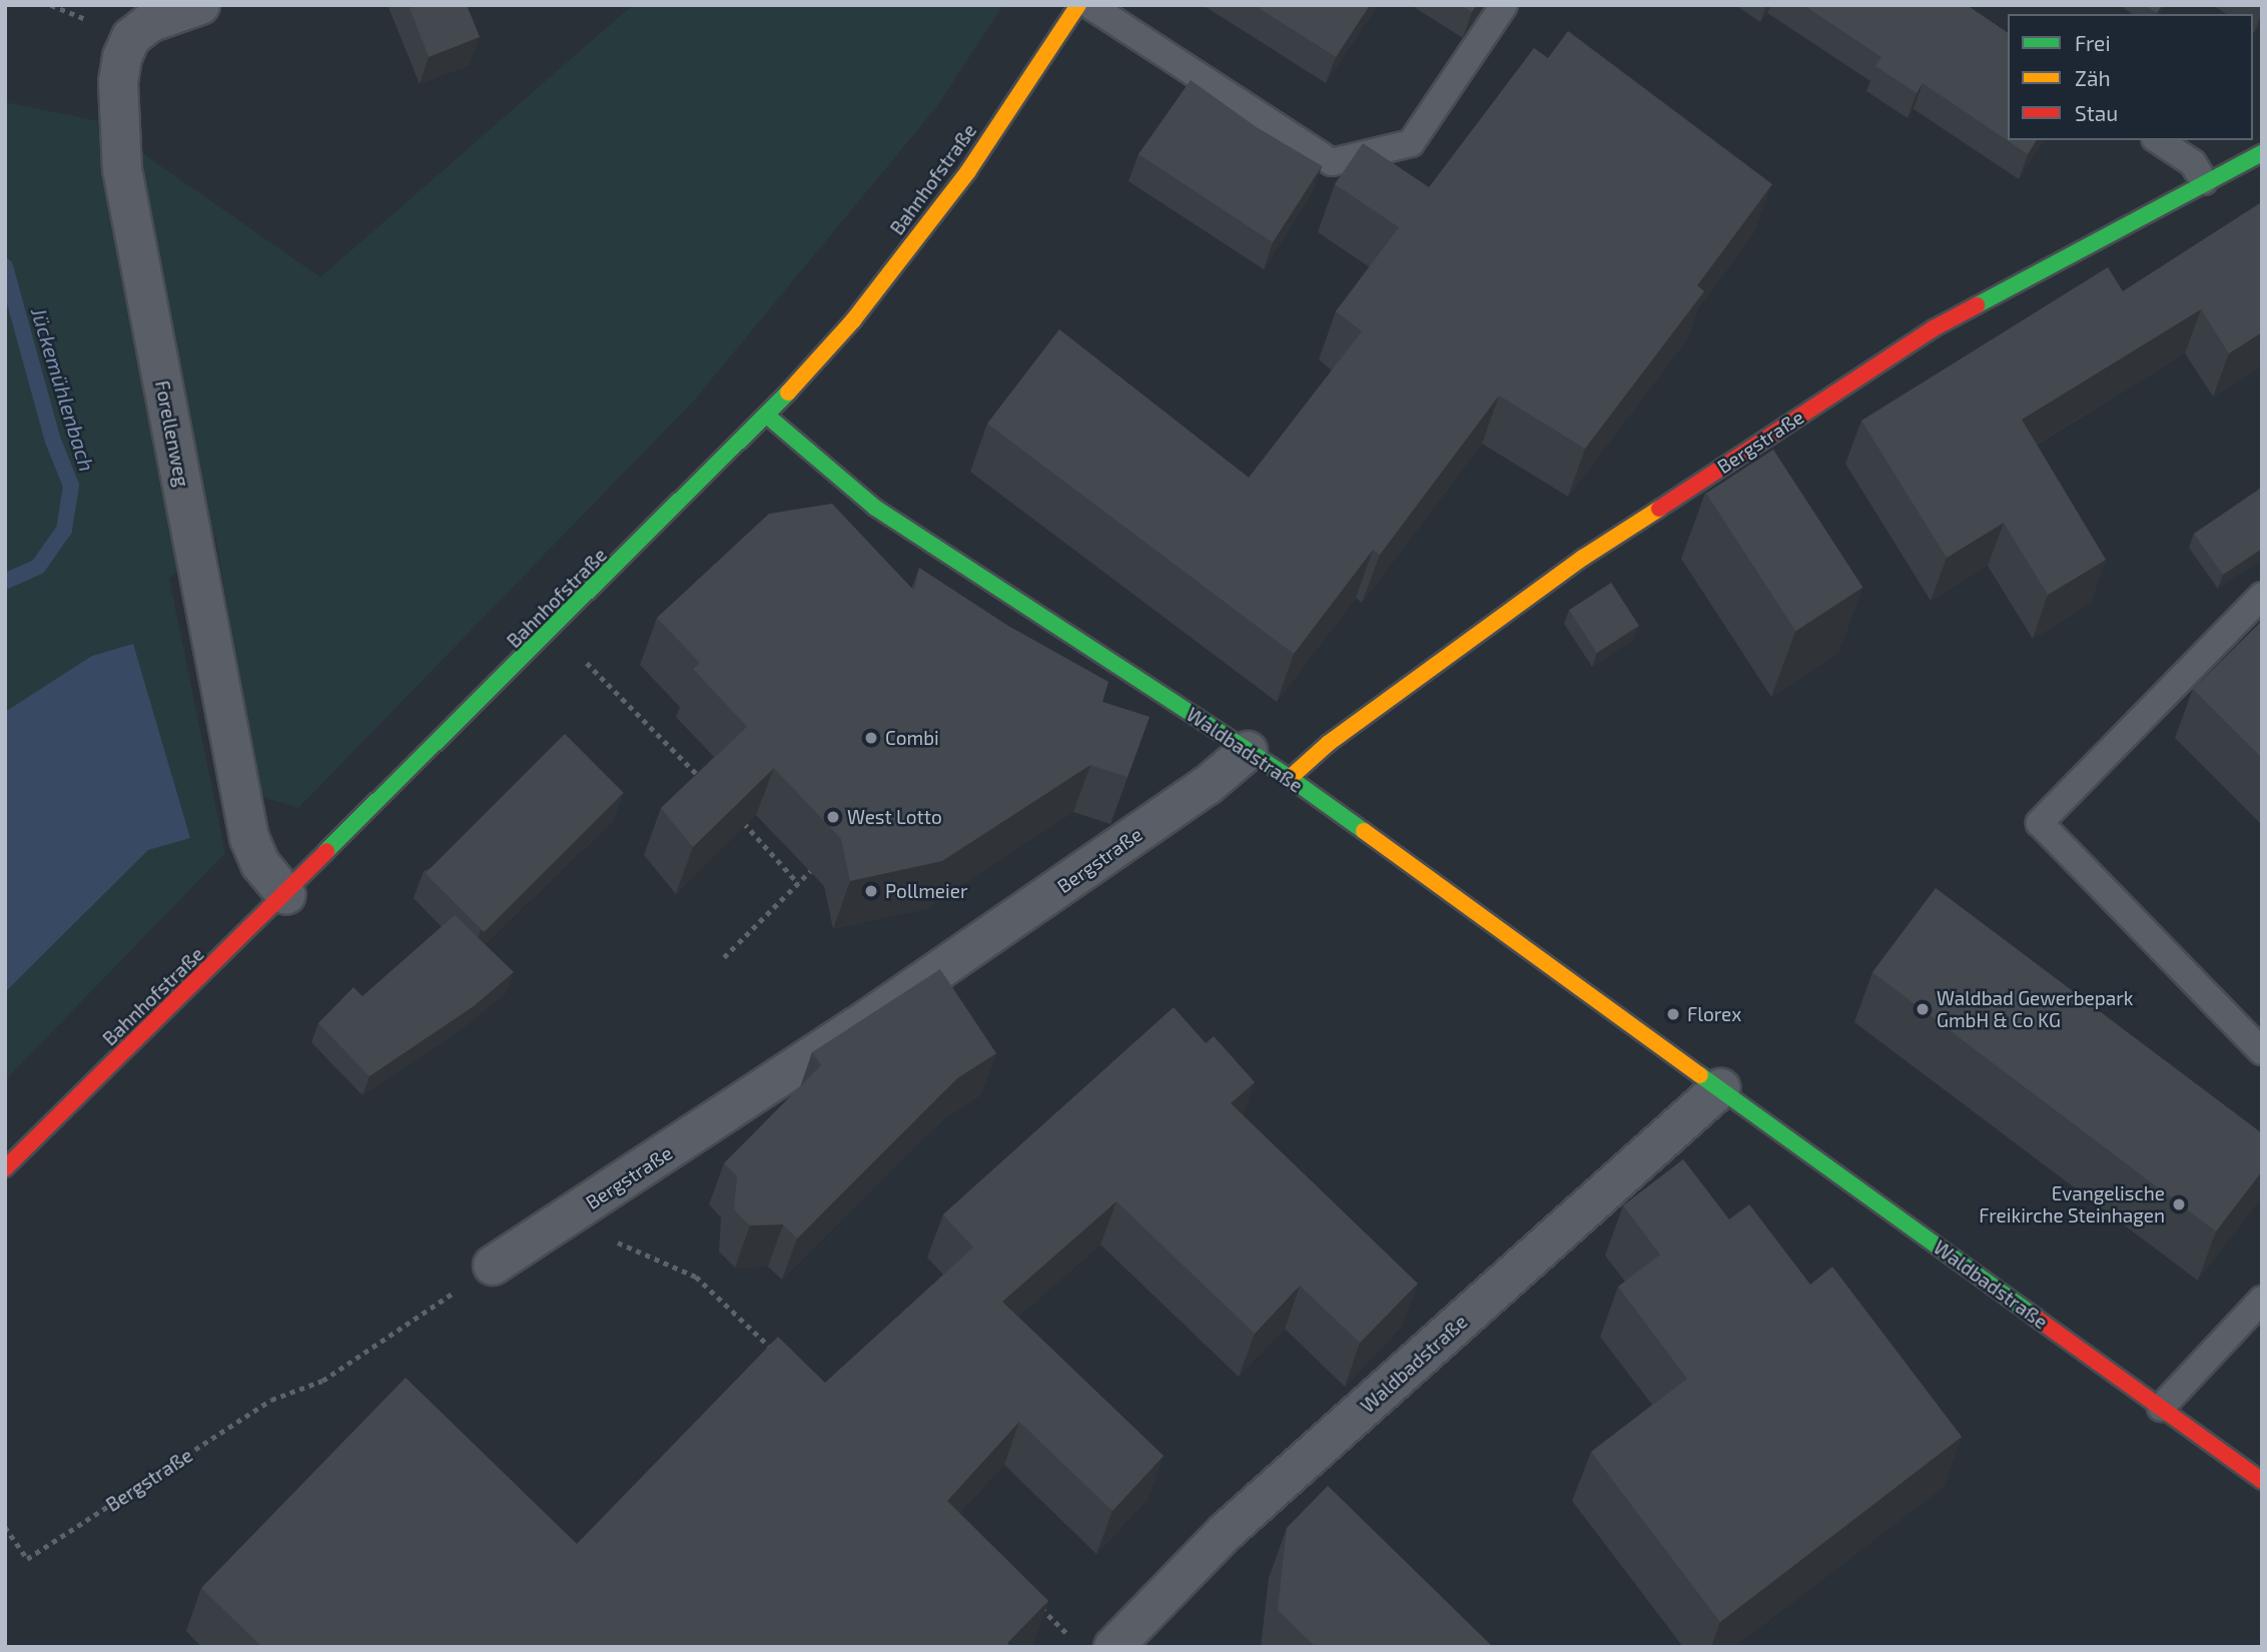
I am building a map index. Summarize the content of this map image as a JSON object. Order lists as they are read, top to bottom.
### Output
{
  "streets": {
    "street": [
      "Bahnhofstraße",
      "Forellenweg",
      "Bergstraße",
      "Waldbadstraße"
    ]
  },
  "crossings": [
    ["Bahnhofstraße", "Forellenweg"],
    ["Bahnhofstraße", "Waldbadstraße"],
    ["Bergstraße", "Waldbadstraße"]
  ],
  "water": ["Jückemühlenbach"],
  "places": [
    "Combi",
    "West Lotto",
    "Pollmeier",
    "Waldbad Gewerbepark GmbH & Co KG",
    "Florex",
    "Evangelische Freikirche Steinhagen"
  ],
  "legend": ["Frei", "Zäh", "Stau"]
}
